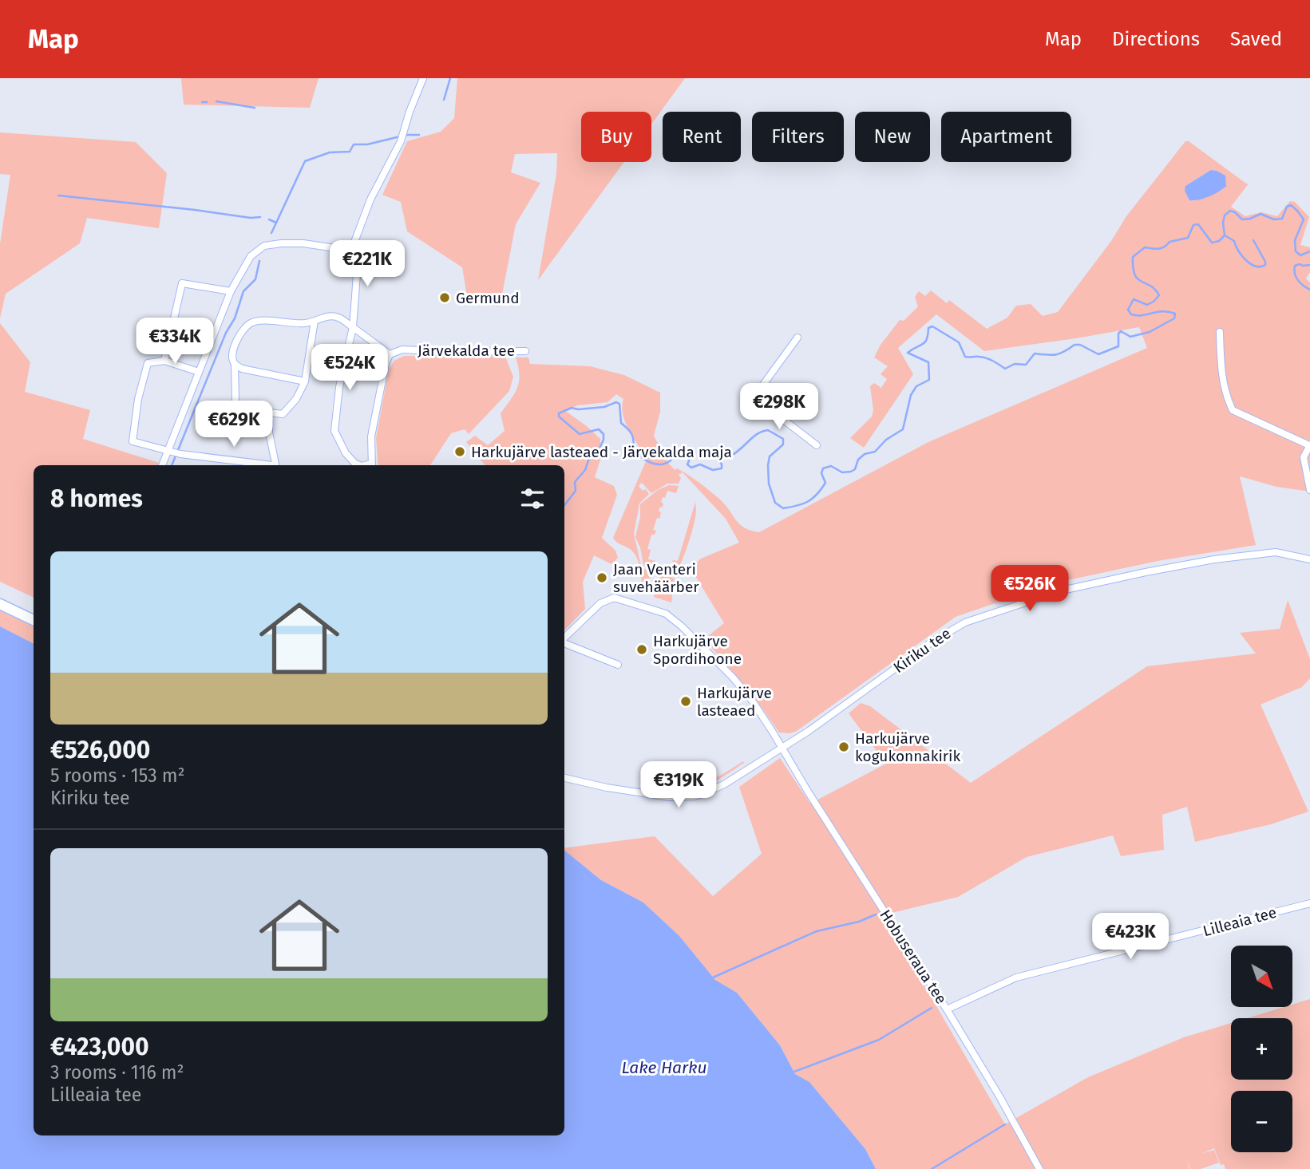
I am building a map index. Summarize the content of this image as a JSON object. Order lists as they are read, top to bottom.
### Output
{
  "streets": {
    "street": [
      "Järvekalda tee",
      "Kiriku tee",
      "Lilleaia tee",
      "Hobuseraua tee"
    ]
  },
  "crossings": [
    ["Kiriku tee", "Hobuseraua tee"],
    ["Lilleaia tee", "Hobuseraua tee"]
  ],
  "water": ["Lake Harku"],
  "places": [
    "Germund",
    "Harkujärve lasteaed - Järvekalda maja",
    "Jaan Venteri suvehäärber",
    "Harkujärve Spordihoone",
    "Harkujärve lasteaed",
    "Harkujärve kogukonnakirik"
  ],
  "north": "bottom right",
  "page": {
    "header": "Map",
    "nav": ["Map", "Directions", "Saved"],
    "chip": [
      "Buy",
      "Rent",
      "Filters",
      "New",
      "Apartment"
    ],
    "price": [
      "€221K",
      "€334K",
      "€524K",
      "€298K",
      "€629K",
      "€526K",
      "€319K",
      "€423K"
    ],
    "heading": "8 homes",
    "list": [
      {
        "name": "€526,000",
        "note": "5 rooms · 153 m² · Kiriku tee"
      },
      {
        "name": "€423,000",
        "note": "3 rooms · 116 m² · Lilleaia tee"
      }
    ],
    "map_buttons": ["+", "−"]
  }
}
